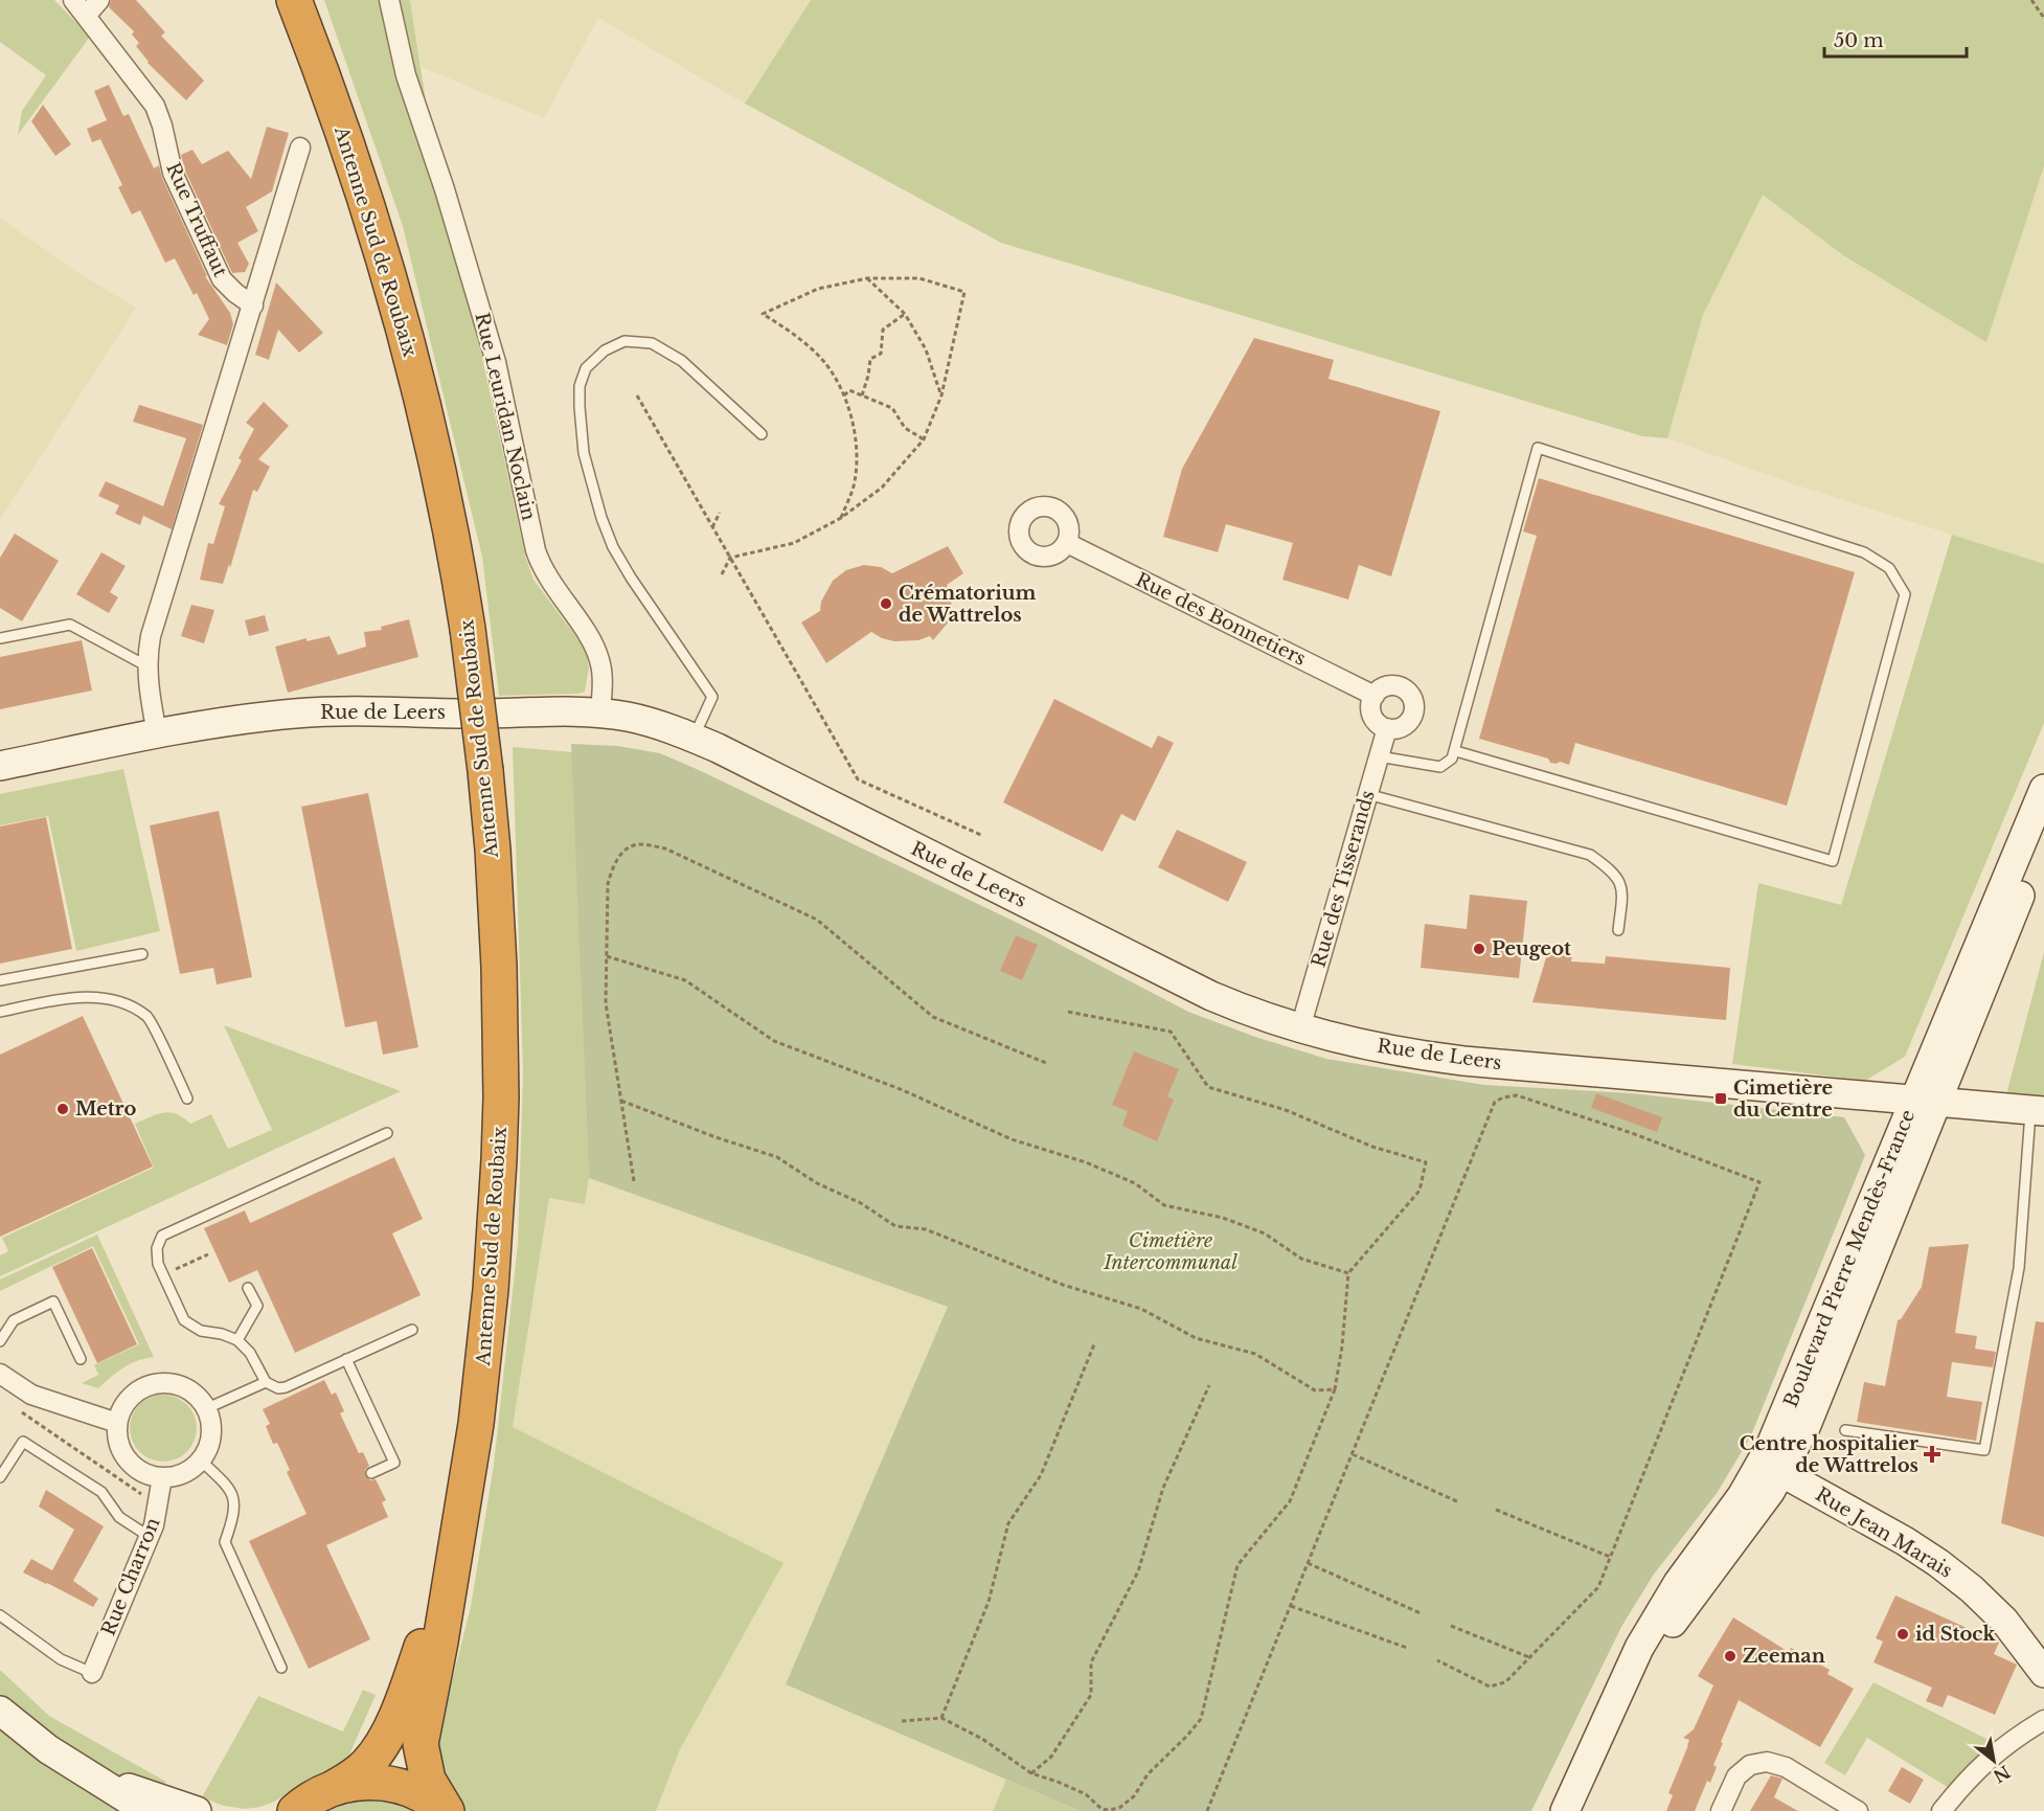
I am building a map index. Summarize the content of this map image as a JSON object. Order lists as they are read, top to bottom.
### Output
{
  "streets": {
    "highway": ["Antenne Sud de Roubaix"],
    "street": [
      "Rue Truffaut",
      "Rue Leuridan Noclain",
      "Rue des Bonnetiers",
      "Rue de Leers",
      "Rue des Tisserands",
      "Boulevard Pierre Mendès-France",
      "Rue Jean Marais",
      "Rue Charron"
    ]
  },
  "crossings": [
    ["Rue Leuridan Noclain", "Rue de Leers"],
    ["Rue des Bonnetiers", "Rue des Tisserands"],
    ["Rue de Leers", "Rue des Tisserands"],
    ["Rue de Leers", "Boulevard Pierre Mendès-France"],
    ["Boulevard Pierre Mendès-France", "Rue Jean Marais"]
  ],
  "parks": ["Cimetière Intercommunal"],
  "places": {
    "other": [
      "Crématorium de Wattrelos",
      "Peugeot",
      "Metro",
      "id Stock",
      "Zeeman"
    ],
    "transit": ["Cimetière du Centre"],
    "health": ["Centre hospitalier de Wattrelos"]
  },
  "scale_bar": "50 m",
  "north": "bottom right"
}
